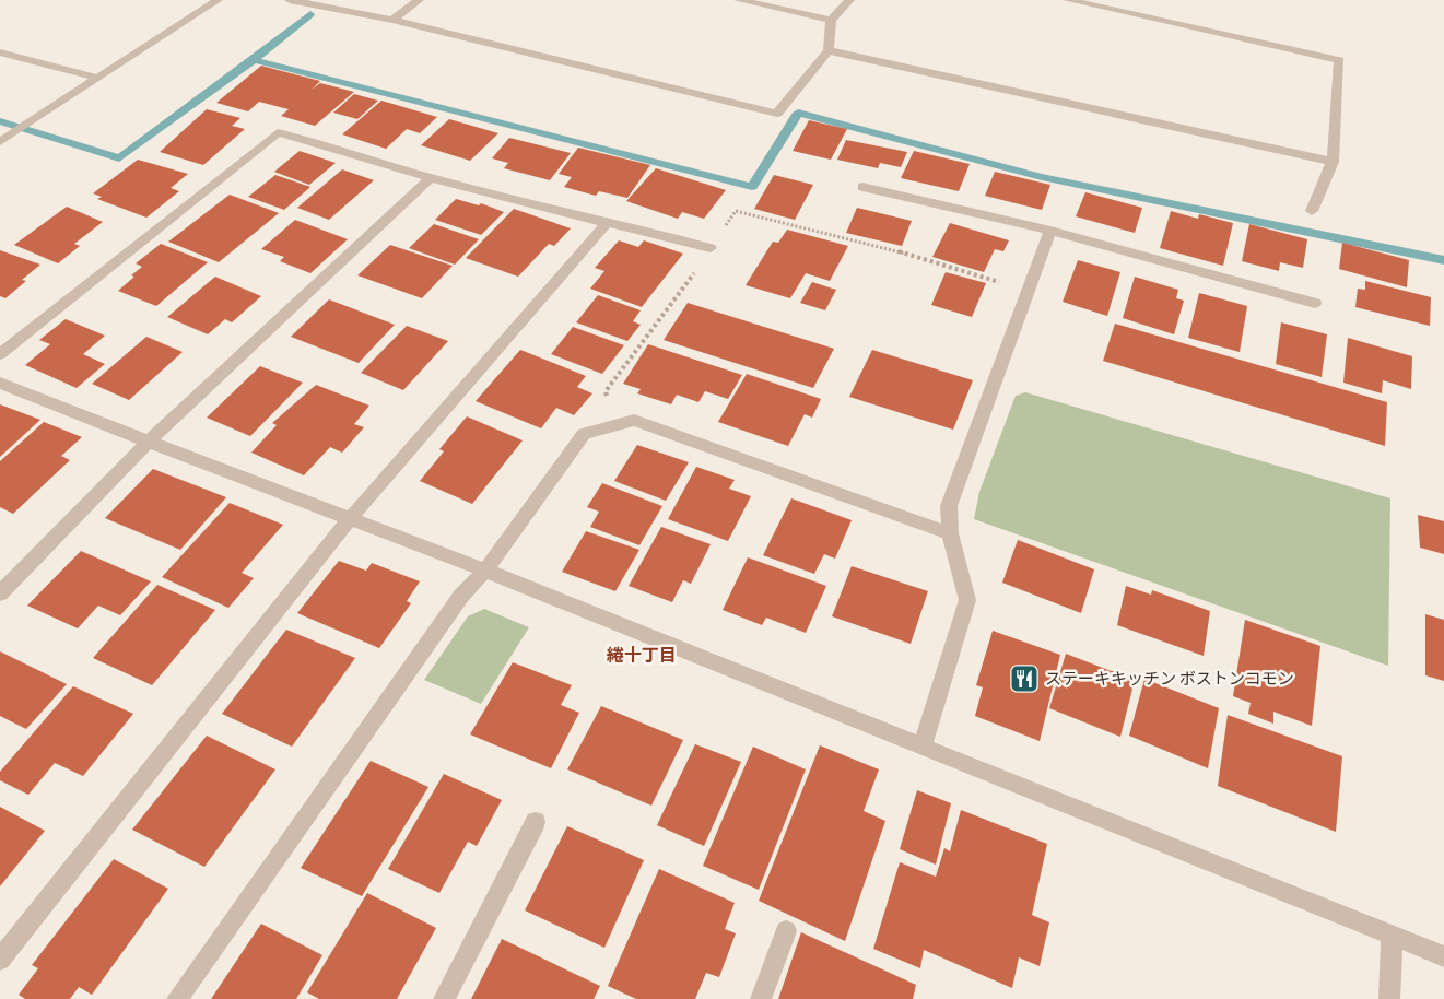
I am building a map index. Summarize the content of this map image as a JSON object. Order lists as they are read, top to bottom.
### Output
{
  "districts": ["綣十丁目"],
  "places": {
    "restaurant": ["ステーキキッチン ボストンコモン"]
  }
}
